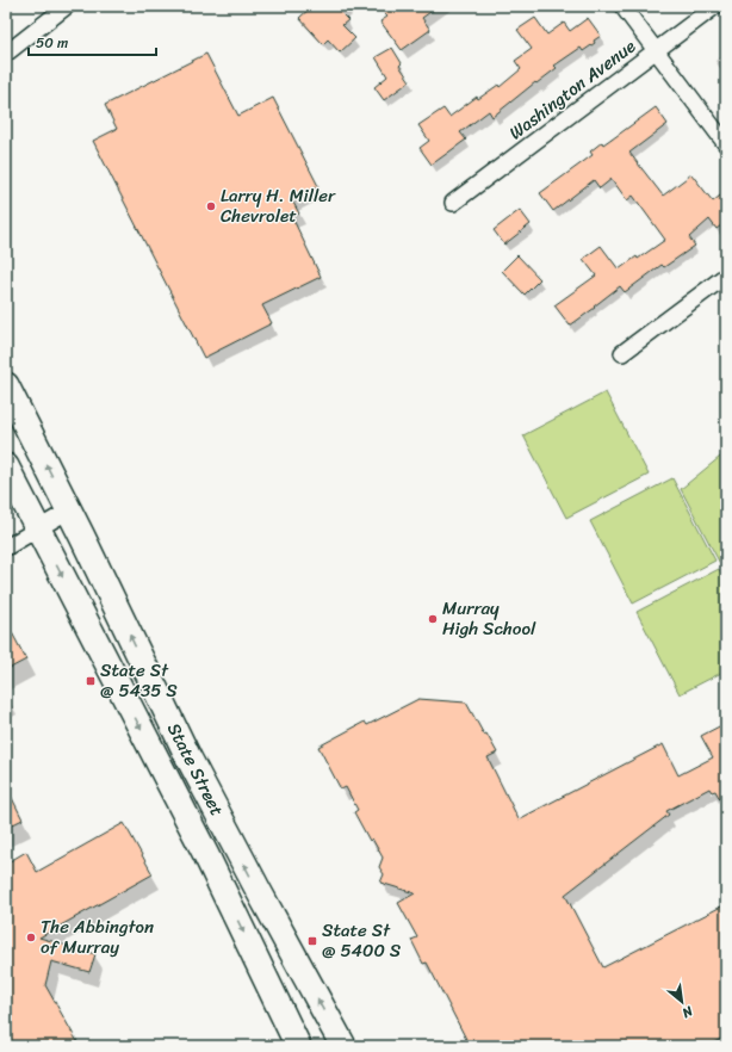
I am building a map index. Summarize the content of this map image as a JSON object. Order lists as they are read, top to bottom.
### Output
{
  "streets": {
    "main road": ["State Street"],
    "street": ["Washington Avenue"]
  },
  "places": {
    "other": ["Larry H. Miller Chevrolet", "Murray High School", "The Abbington of Murray"],
    "transit": ["State St @ 5435 S", "State St @ 5400 S"]
  },
  "scale_bar": "50 m",
  "north": "bottom right"
}
